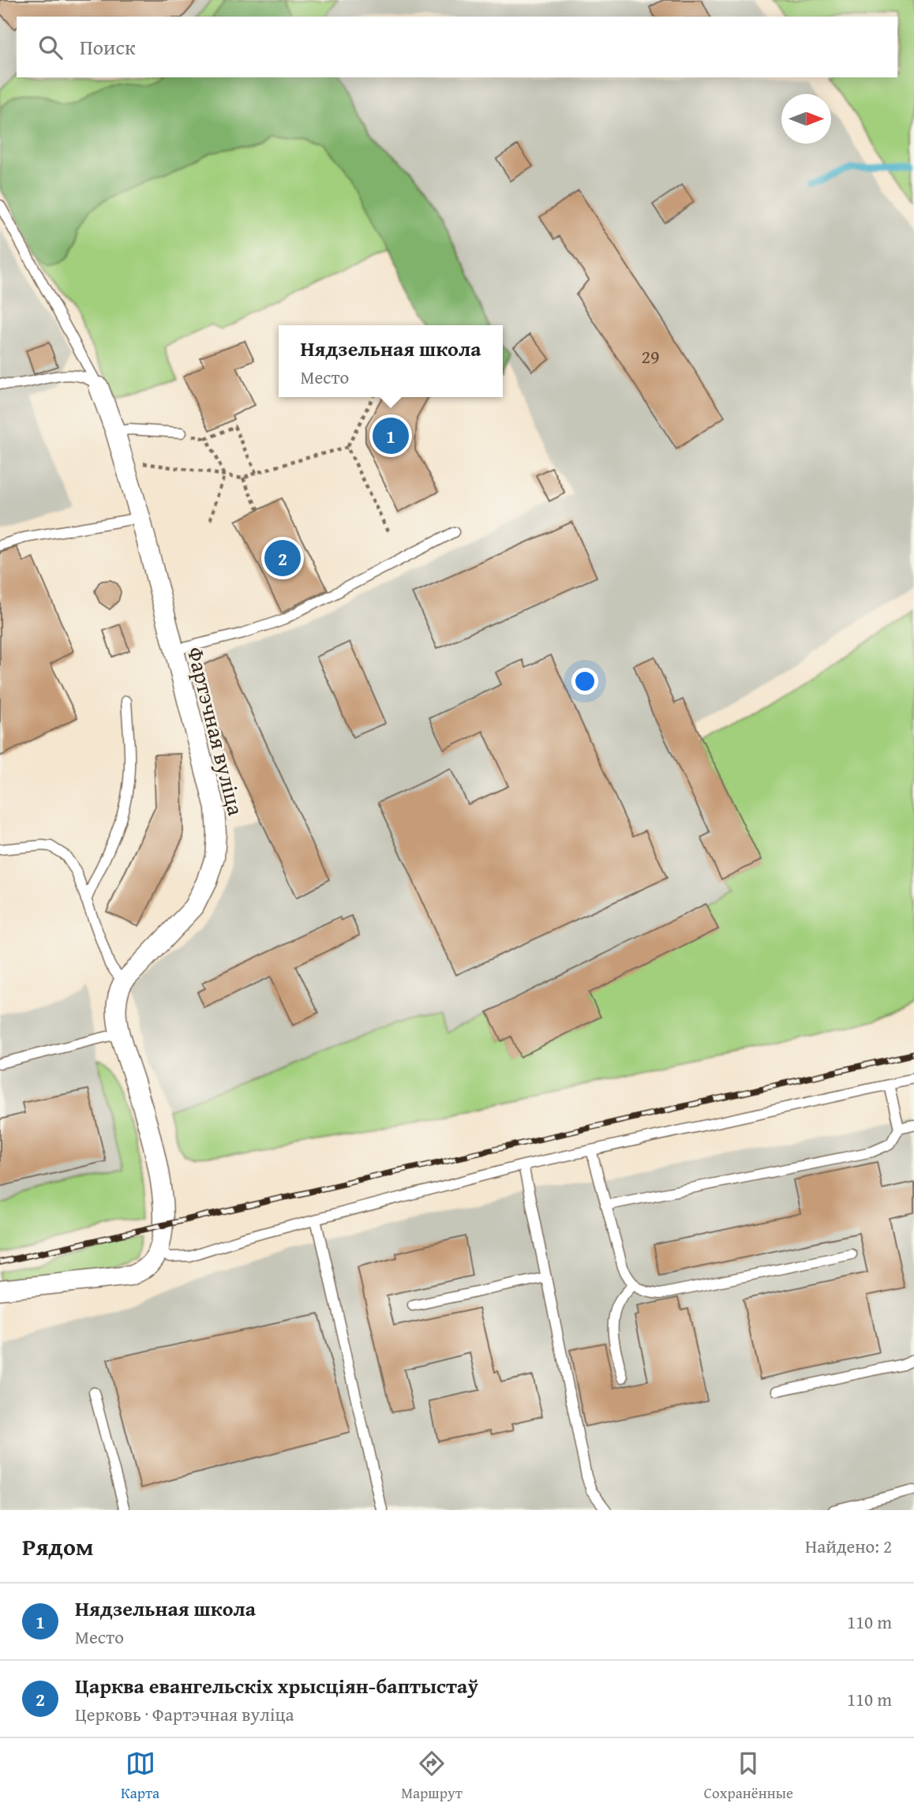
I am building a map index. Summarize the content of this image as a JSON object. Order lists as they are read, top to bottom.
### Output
{
  "streets": {
    "street": ["Фартэчная вуліца"]
  },
  "house_numbers": ["29"],
  "north": "right",
  "page": {
    "search": "Поиск",
    "popup": ["Нядзельная школа", "Место"],
    "pins": ["1", "2"],
    "heading": ["Рядом", "Найдено: 2"],
    "list": [
      {
        "mark": "1",
        "name": "Нядзельная школа",
        "note": "Место",
        "value": "110 m"
      },
      {
        "mark": "2",
        "name": "Царква евангельскіх хрысціян-баптыстаў",
        "note": "Церковь · Фартэчная вуліца",
        "value": "110 m"
      }
    ],
    "nav": ["Карта", "Маршрут", "Сохранённые"]
  }
}
